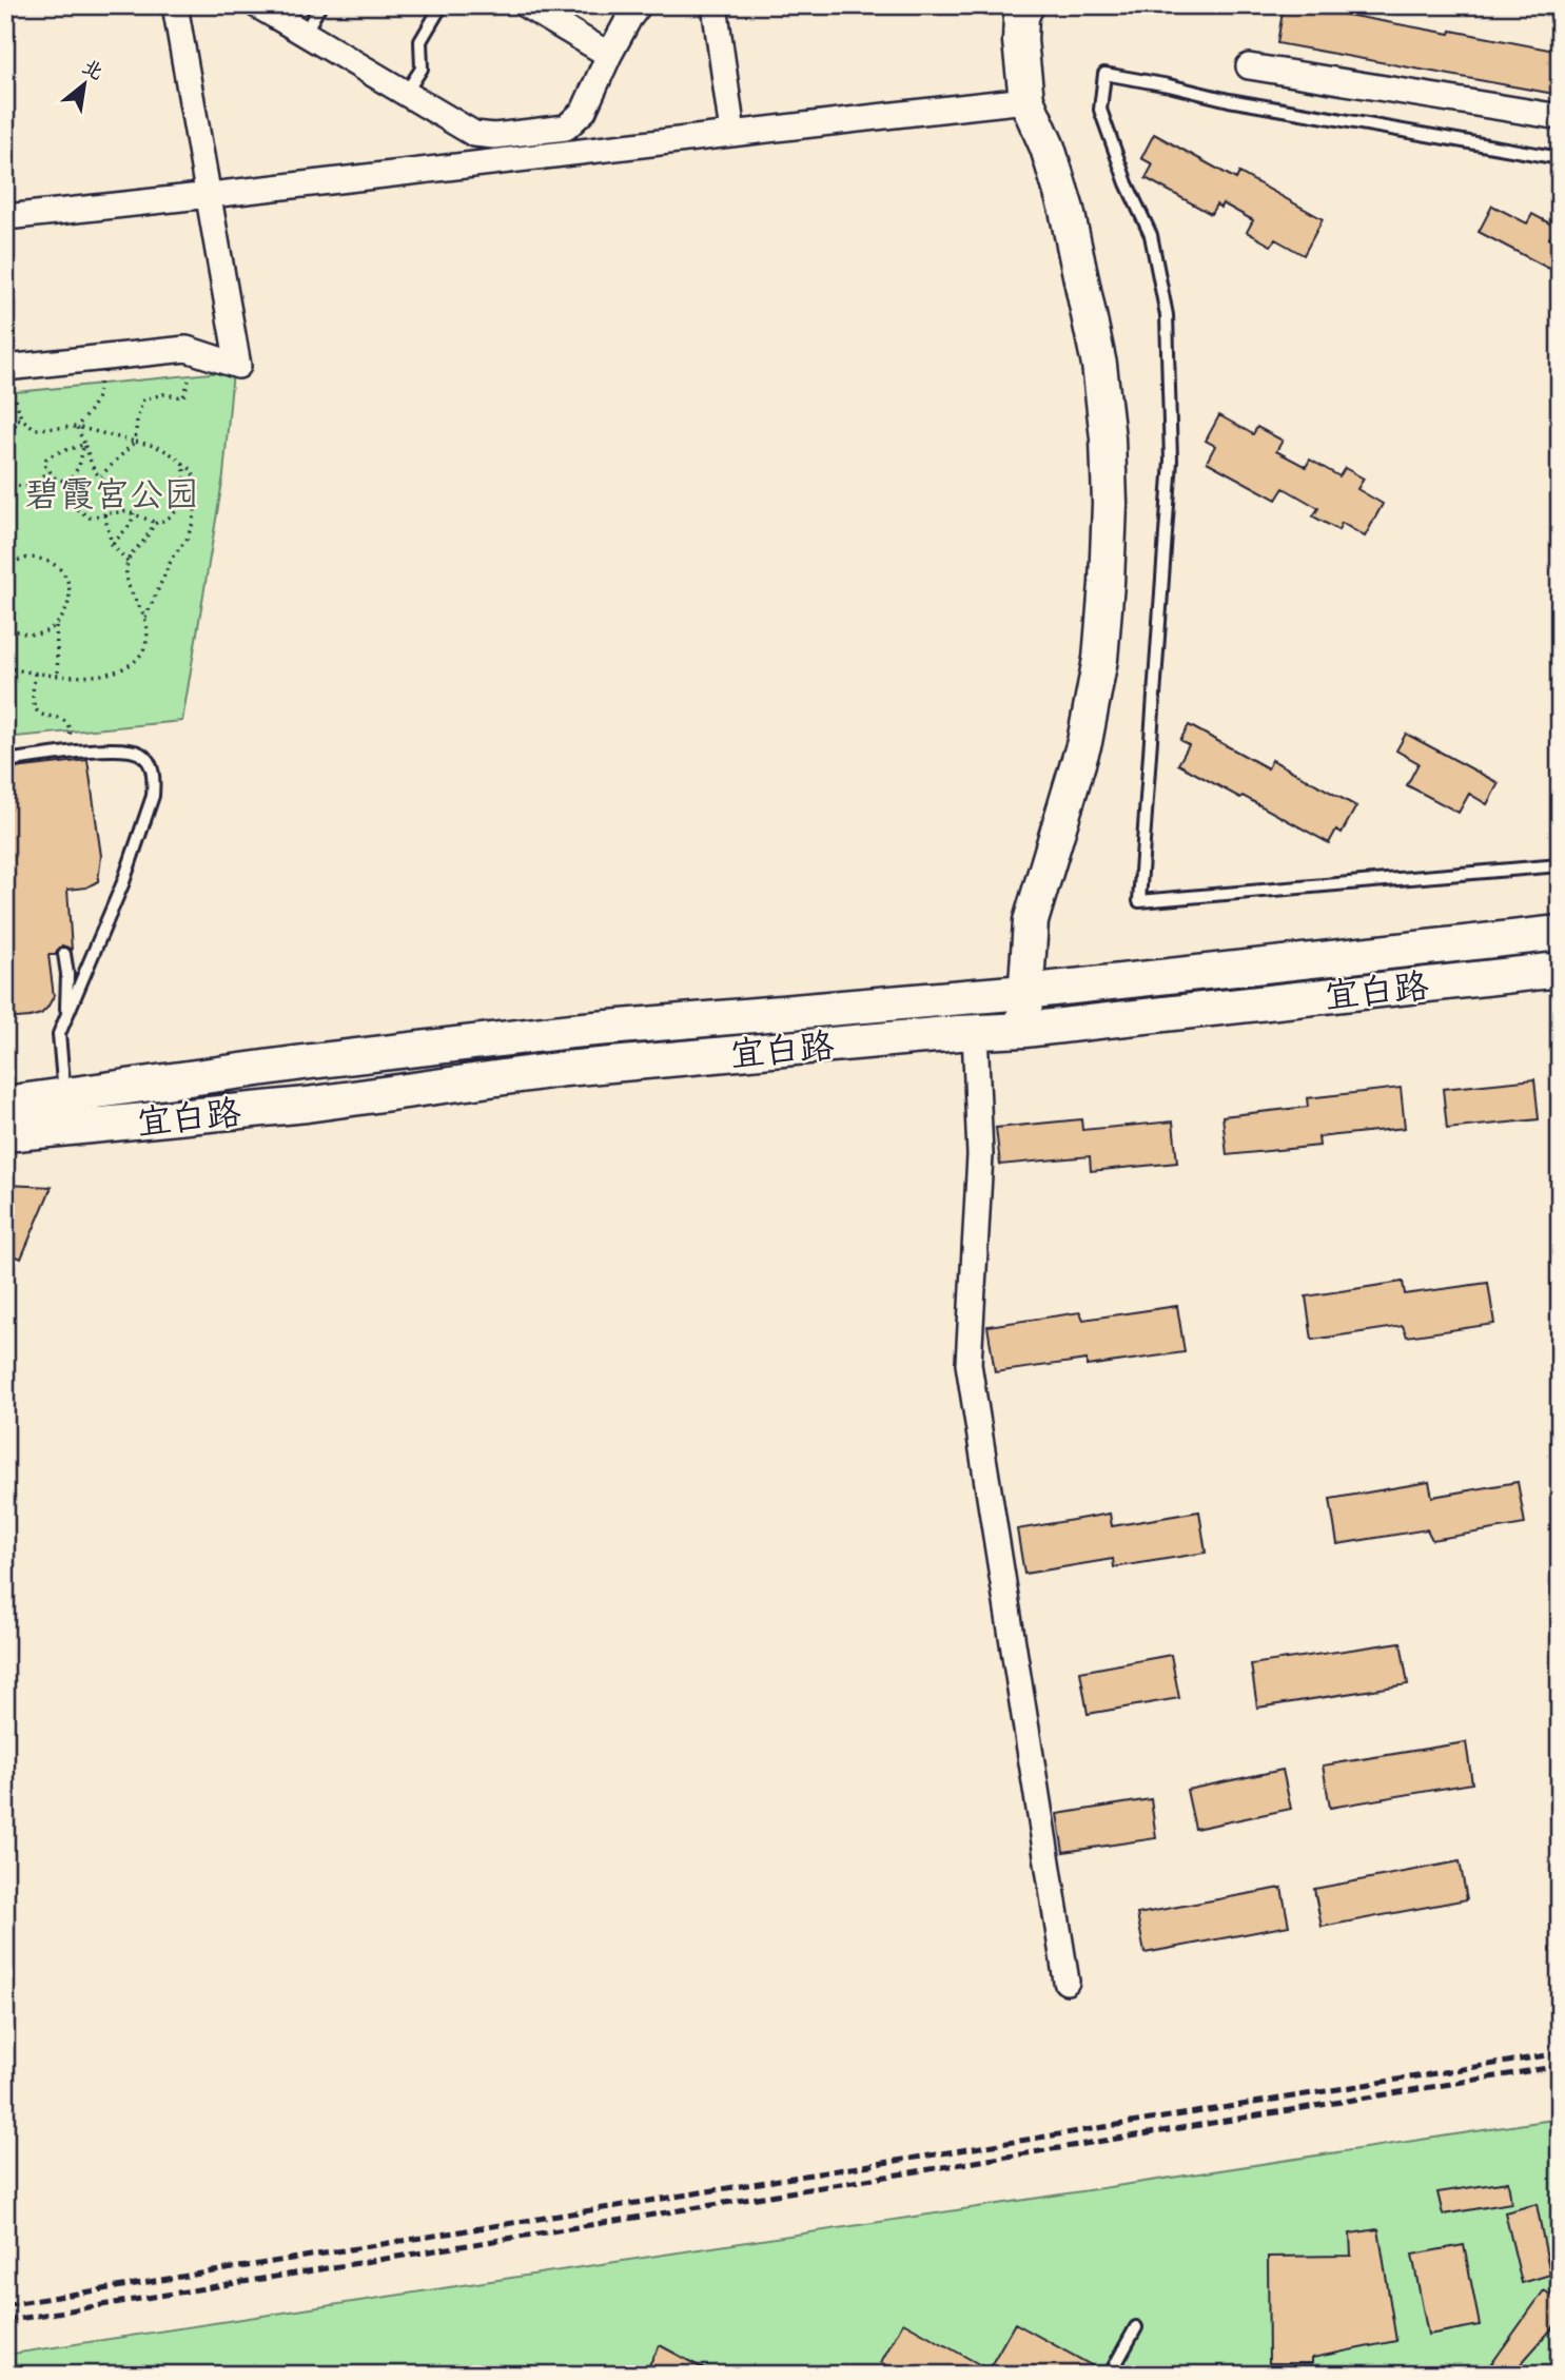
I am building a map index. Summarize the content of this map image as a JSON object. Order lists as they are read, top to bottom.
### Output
{
  "streets": {
    "street": ["宜白路"]
  },
  "parks": ["碧霞宫公园"],
  "north": "top right"
}
